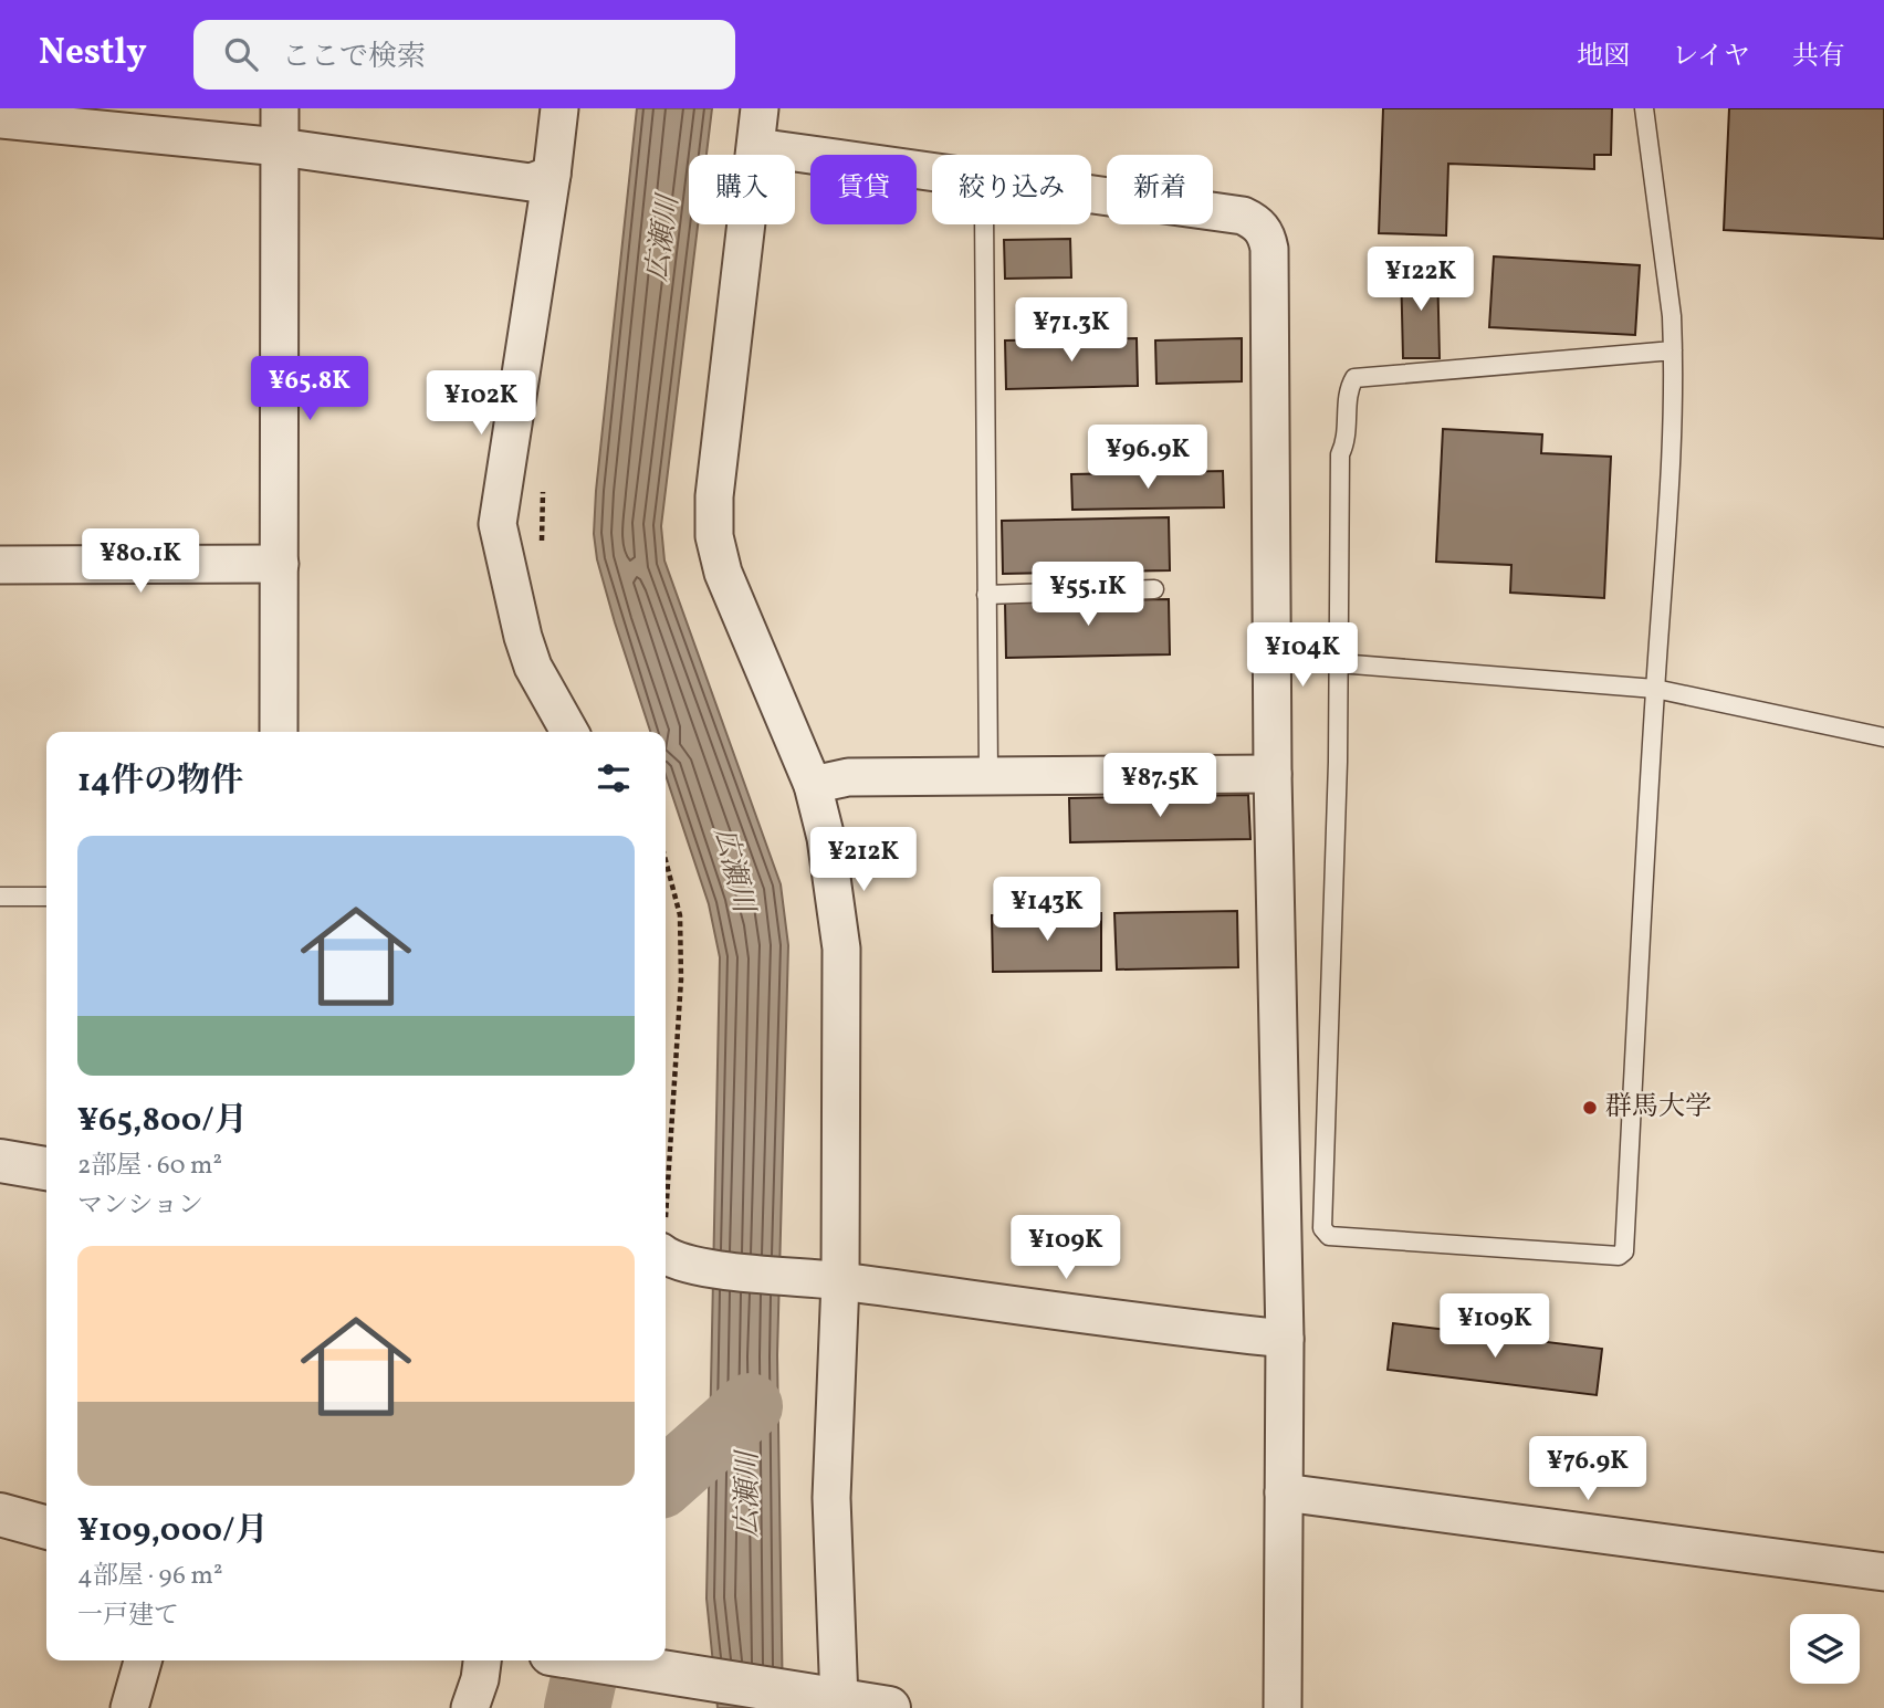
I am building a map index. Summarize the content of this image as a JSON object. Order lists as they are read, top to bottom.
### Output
{
  "water": ["広瀬川"],
  "places": ["群馬大学"],
  "page": {
    "header": "Nestly",
    "search": "ここで検索",
    "nav": ["地図", "レイヤ", "共有"],
    "chip": [
      "購入",
      "賃貸",
      "絞り込み",
      "新着"
    ],
    "price": [
      "¥122K",
      "¥71.3K",
      "¥65.8K",
      "¥102K",
      "¥96.9K",
      "¥80.1K",
      "¥55.1K",
      "¥104K",
      "¥87.5K",
      "¥212K",
      "¥143K",
      "¥109K",
      "¥109K",
      "¥76.9K"
    ],
    "heading": "14件の物件",
    "list": [
      {
        "name": "¥65,800/月",
        "note": "2部屋 · 60 m² · マンション"
      },
      {
        "name": "¥109,000/月",
        "note": "4部屋 · 96 m² · 一戸建て"
      }
    ]
  }
}
